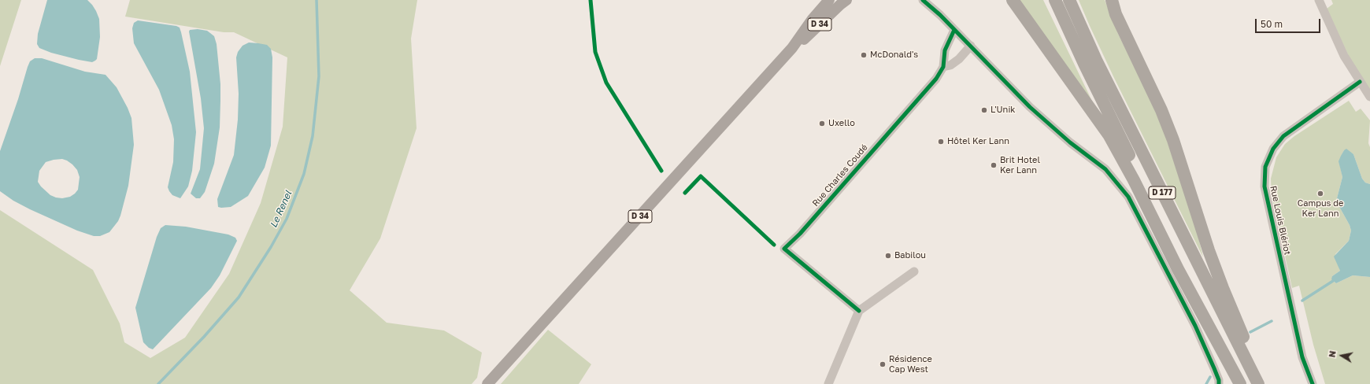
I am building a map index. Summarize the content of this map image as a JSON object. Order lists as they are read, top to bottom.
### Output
{
  "streets": {
    "highway": ["D 177"],
    "main road": ["D 34"],
    "street": ["Rue Charles Coudé", "Rue Louis Blériot"]
  },
  "water": ["Le Renel"],
  "places": [
    "McDonald's",
    "L'Unik",
    "Uxello",
    "Hôtel Ker Lann",
    "Brit Hotel Ker Lann",
    "Campus de Ker Lann",
    "Babilou",
    "Résidence Cap West"
  ],
  "scale_bar": "50 m",
  "north": "left"
}
